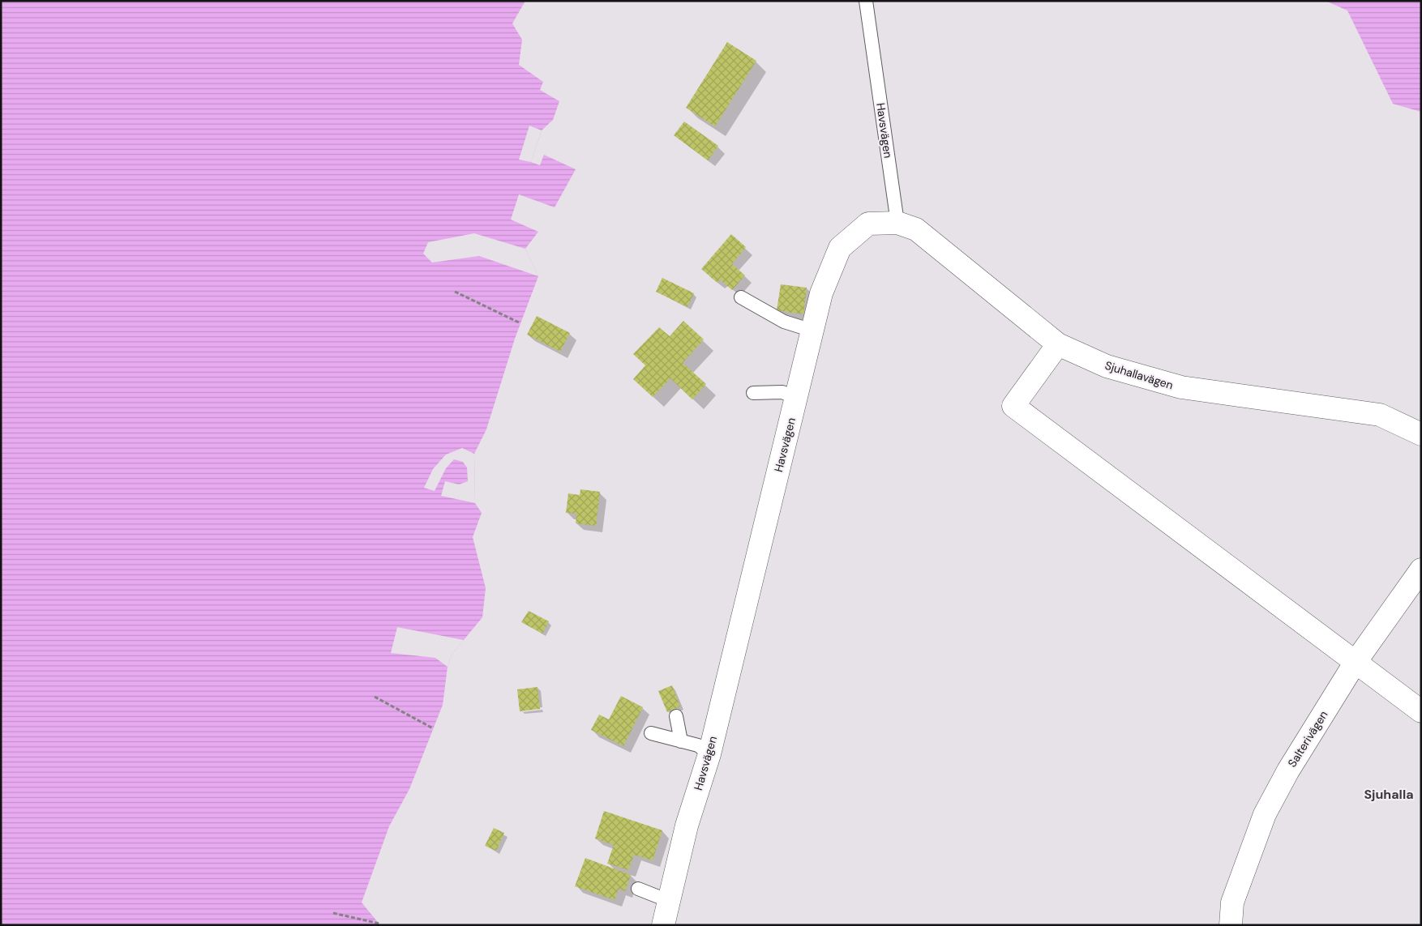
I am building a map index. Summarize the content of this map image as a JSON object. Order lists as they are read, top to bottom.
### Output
{
  "streets": {
    "street": ["Havsvägen", "Sjuhallavägen", "Salterivägen"]
  },
  "crossings": [
    ["Havsvägen", "Sjuhallavägen"]
  ],
  "districts": ["Sjuhalla"]
}
